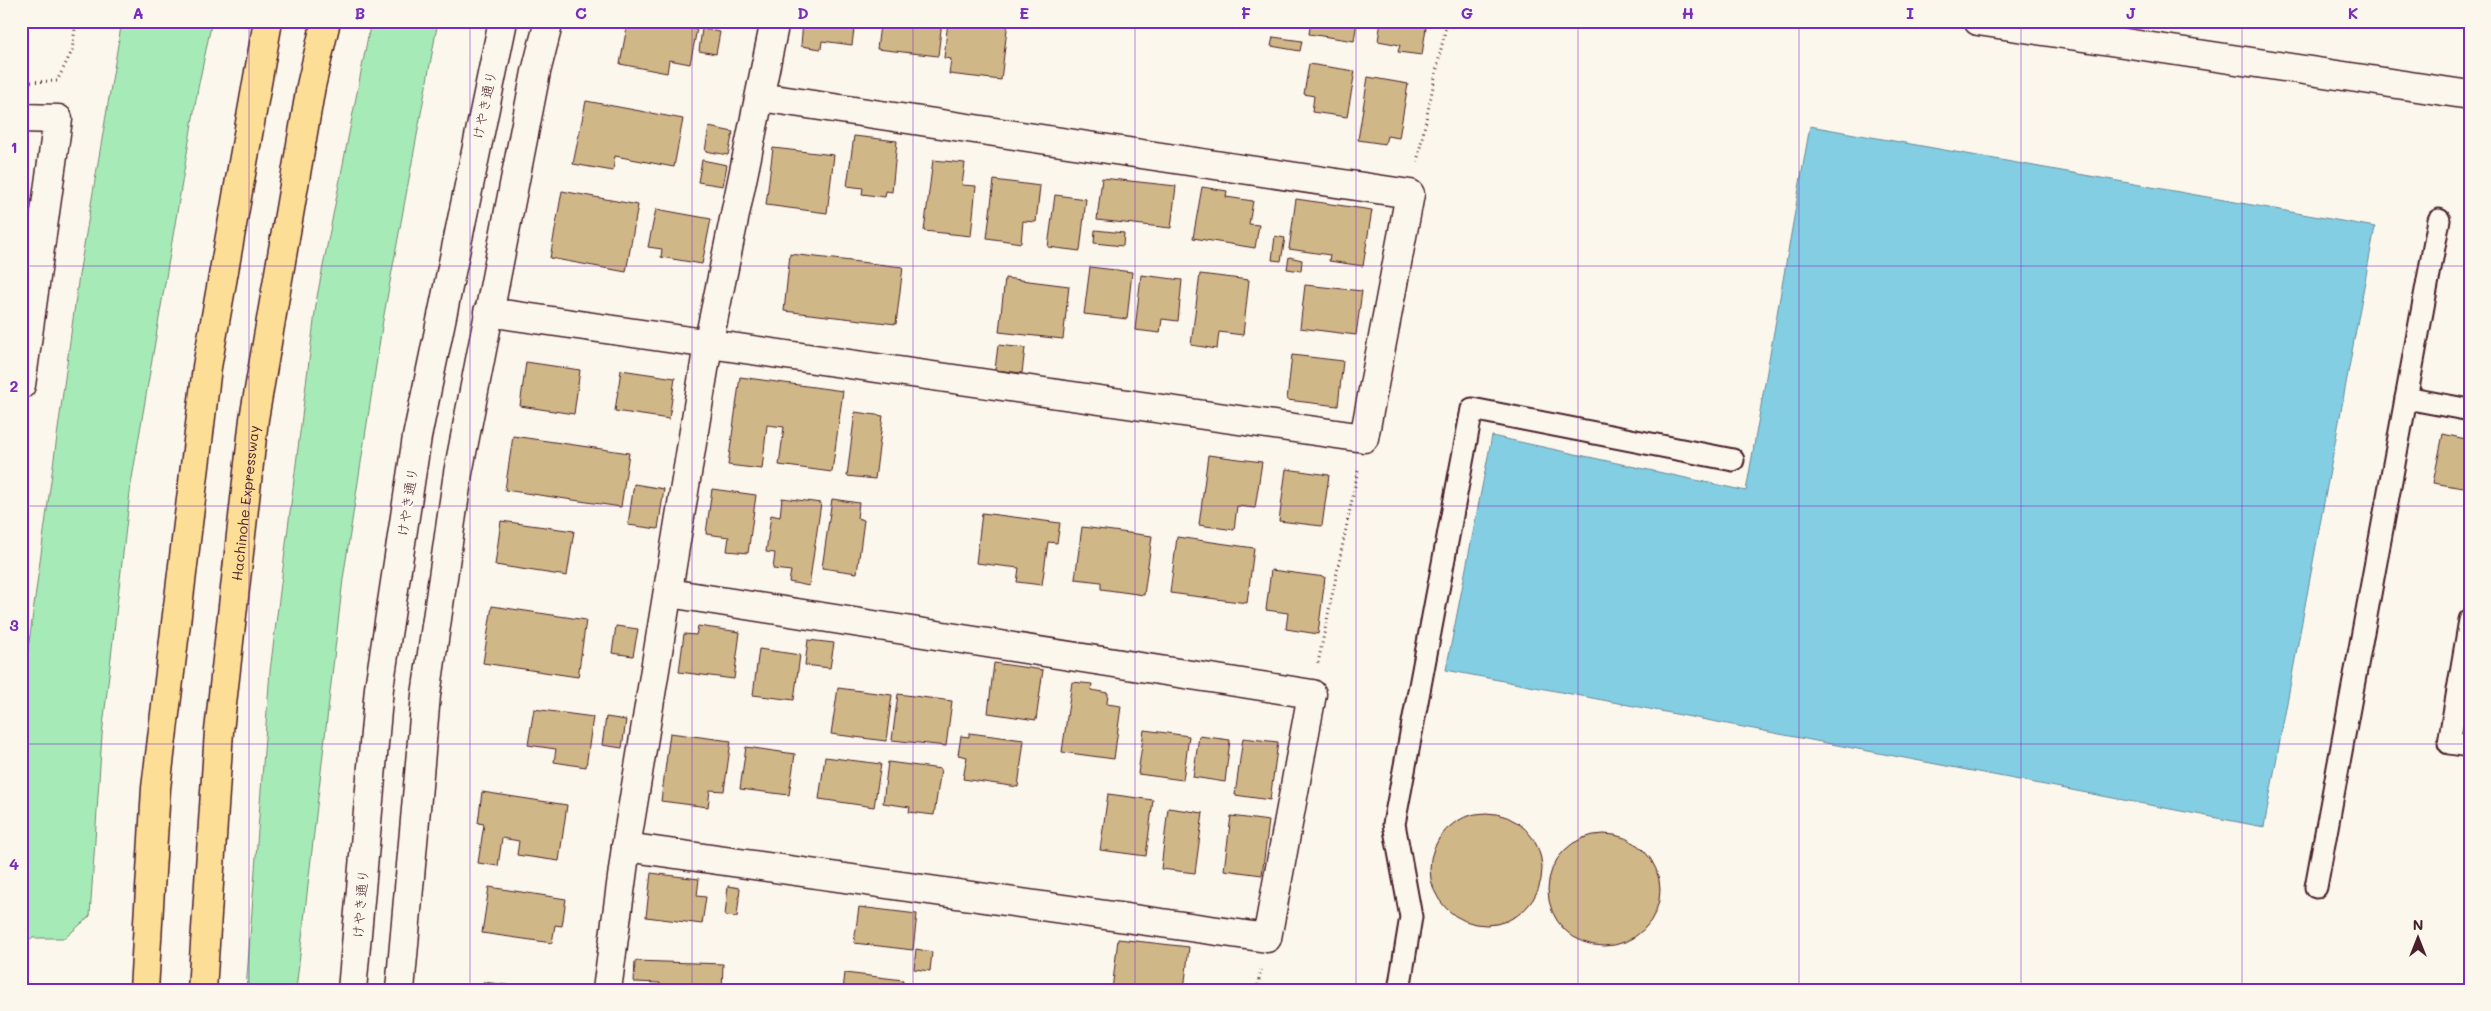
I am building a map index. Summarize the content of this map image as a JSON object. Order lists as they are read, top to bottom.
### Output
{
  "streets": {
    "highway": ["Hachinohe Expressway"],
    "street": ["けやき通り"]
  },
  "north": "top",
  "grid": {
    "columns": [
      "A",
      "B",
      "C",
      "D",
      "E",
      "F",
      "G",
      "H",
      "I",
      "J",
      "K"
    ],
    "rows": [
      "1",
      "2",
      "3",
      "4"
    ]
  }
}
